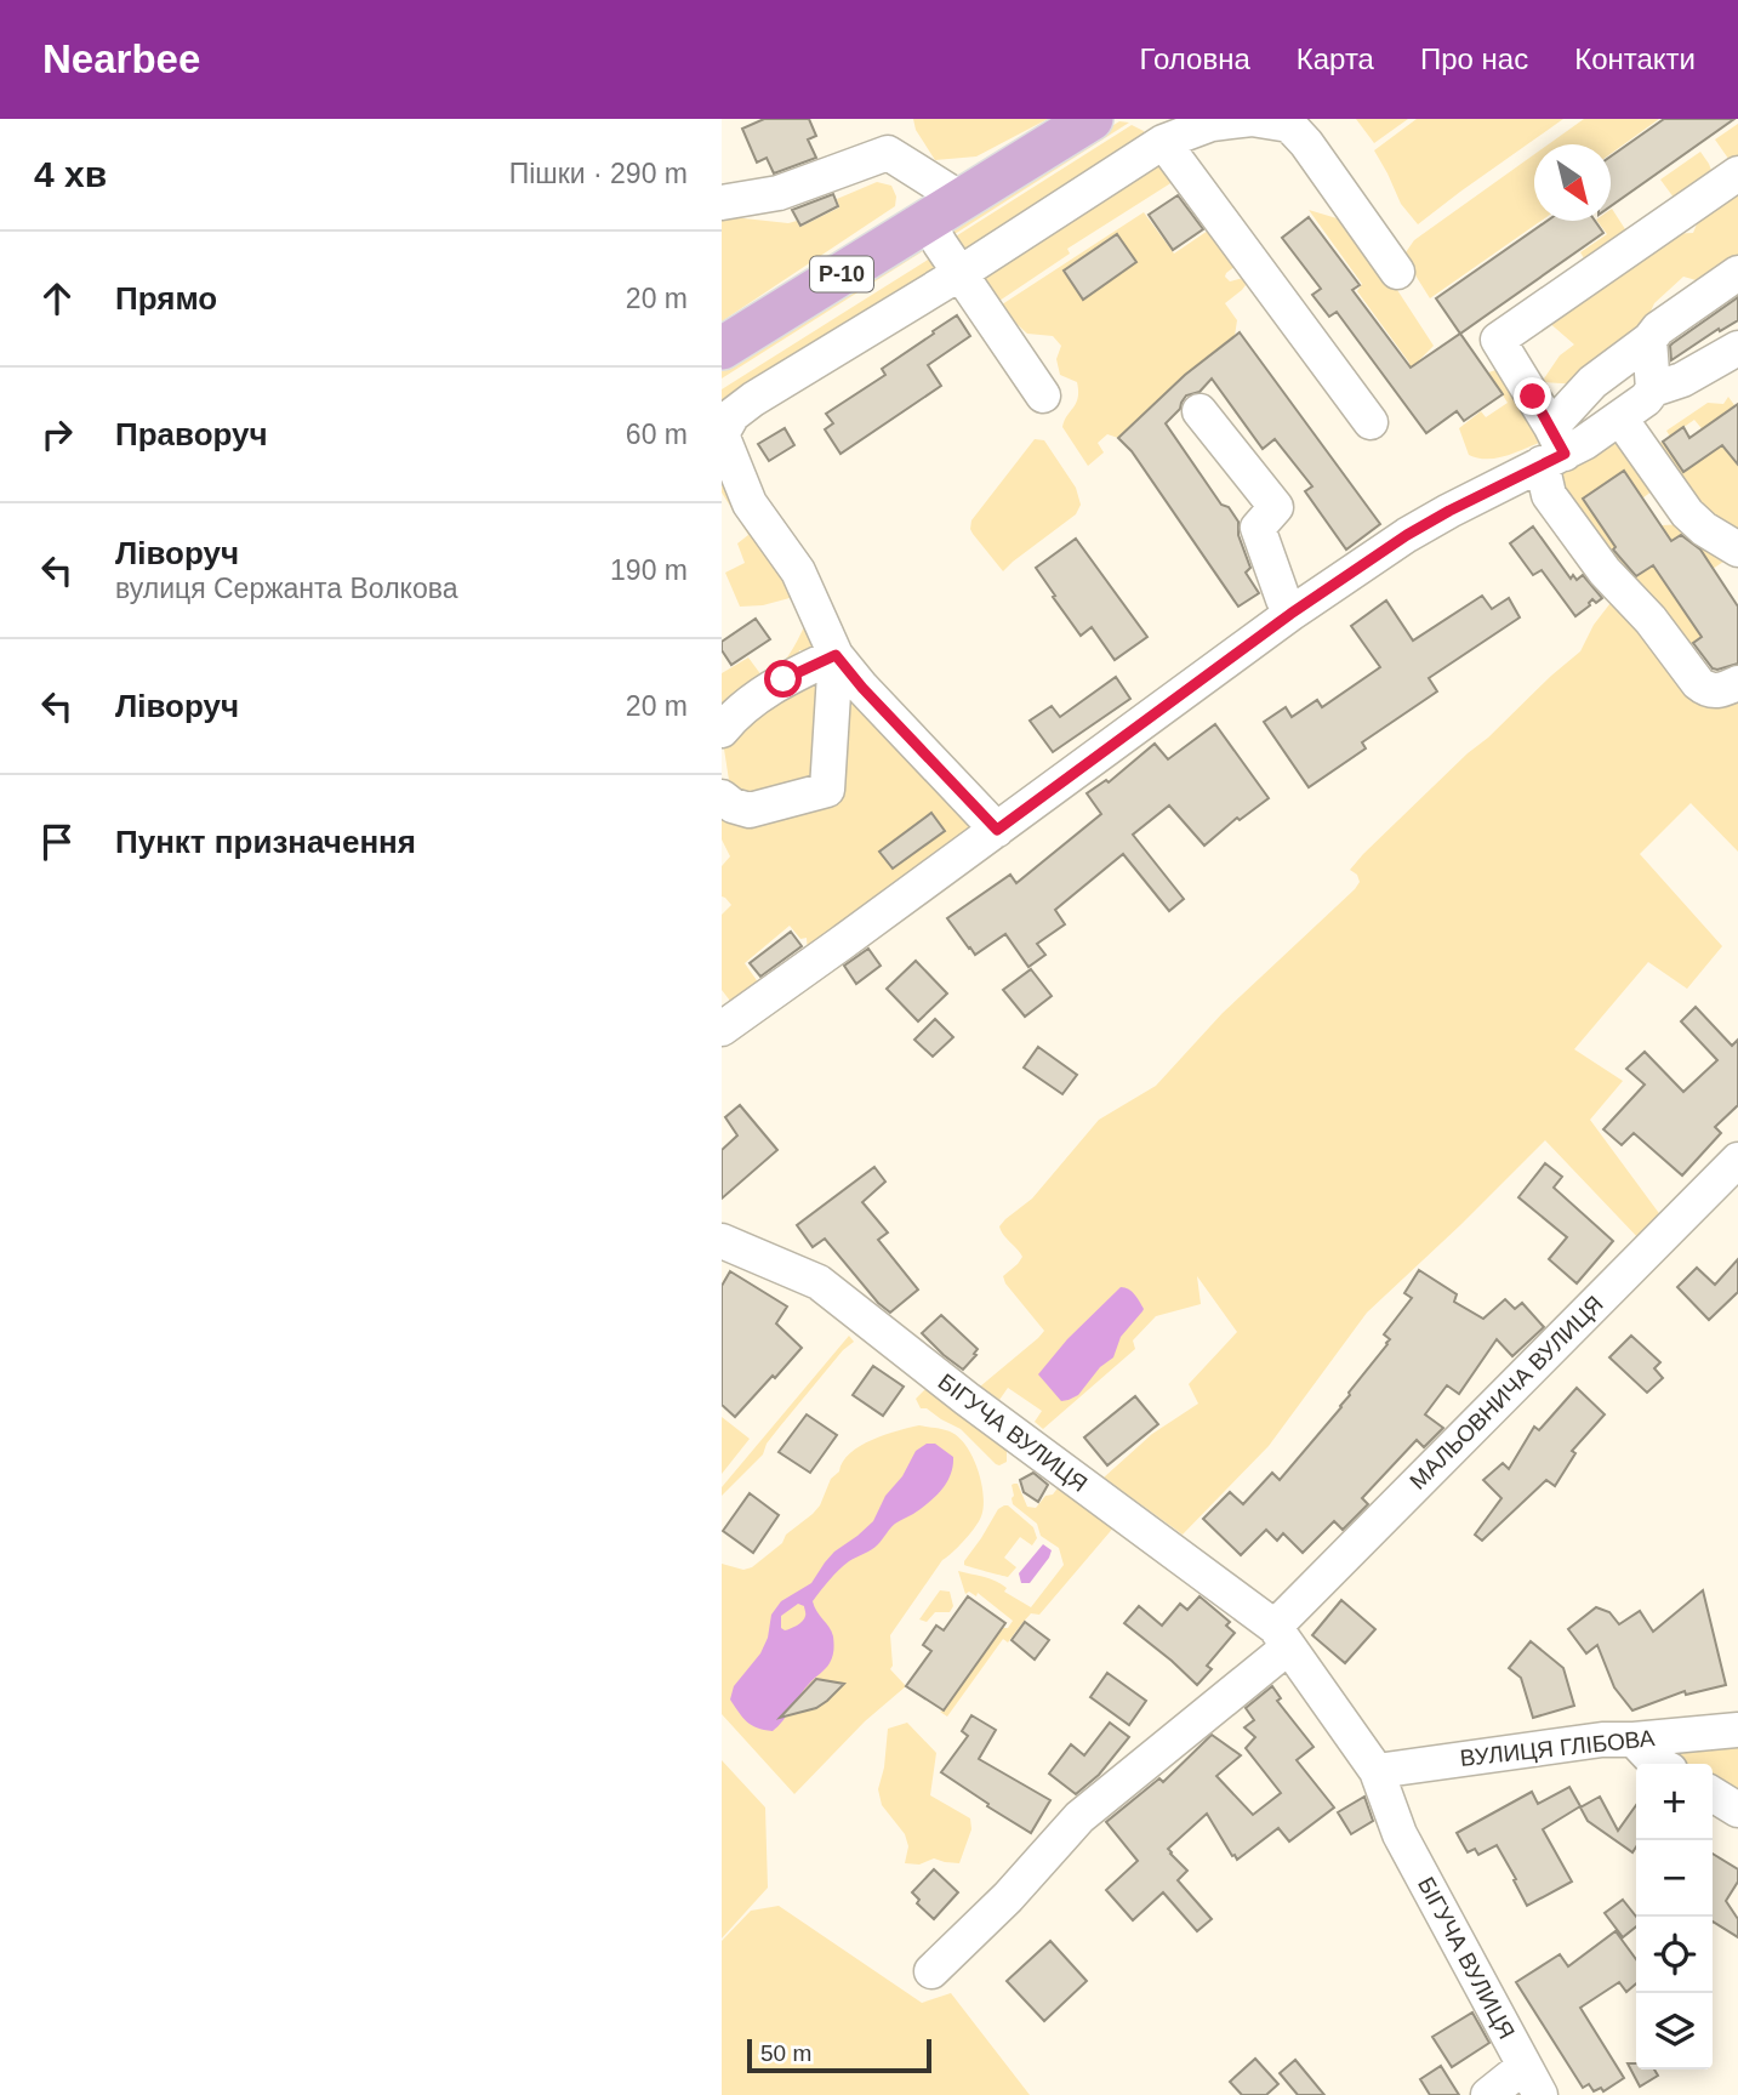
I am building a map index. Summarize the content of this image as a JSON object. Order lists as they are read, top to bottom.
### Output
{
  "streets": {
    "main road": ["Р-10"],
    "street": ["МАЛЬОВНИЧА ВУЛИЦЯ", "БІГУЧА ВУЛИЦЯ", "ВУЛИЦЯ ГЛІБОВА"]
  },
  "crossings": [
    ["МАЛЬОВНИЧА ВУЛИЦЯ", "БІГУЧА ВУЛИЦЯ"],
    ["БІГУЧА ВУЛИЦЯ", "ВУЛИЦЯ ГЛІБОВА"]
  ],
  "scale_bar": "50 m",
  "north": "bottom right",
  "page": {
    "header": "Nearbee",
    "nav": [
      "Головна",
      "Карта",
      "Про нас",
      "Контакти"
    ],
    "heading": ["4 хв", "Пішки · 290 m"],
    "list": [
      ["Прямо", "20 m"],
      ["Праворуч", "60 m"],
      ["Ліворуч", "вулиця Сержанта Волкова", "190 m"],
      ["Ліворуч", "20 m"],
      "Пункт призначення"
    ],
    "map_buttons": ["+", "−"],
    "scale": "50 m"
  }
}
